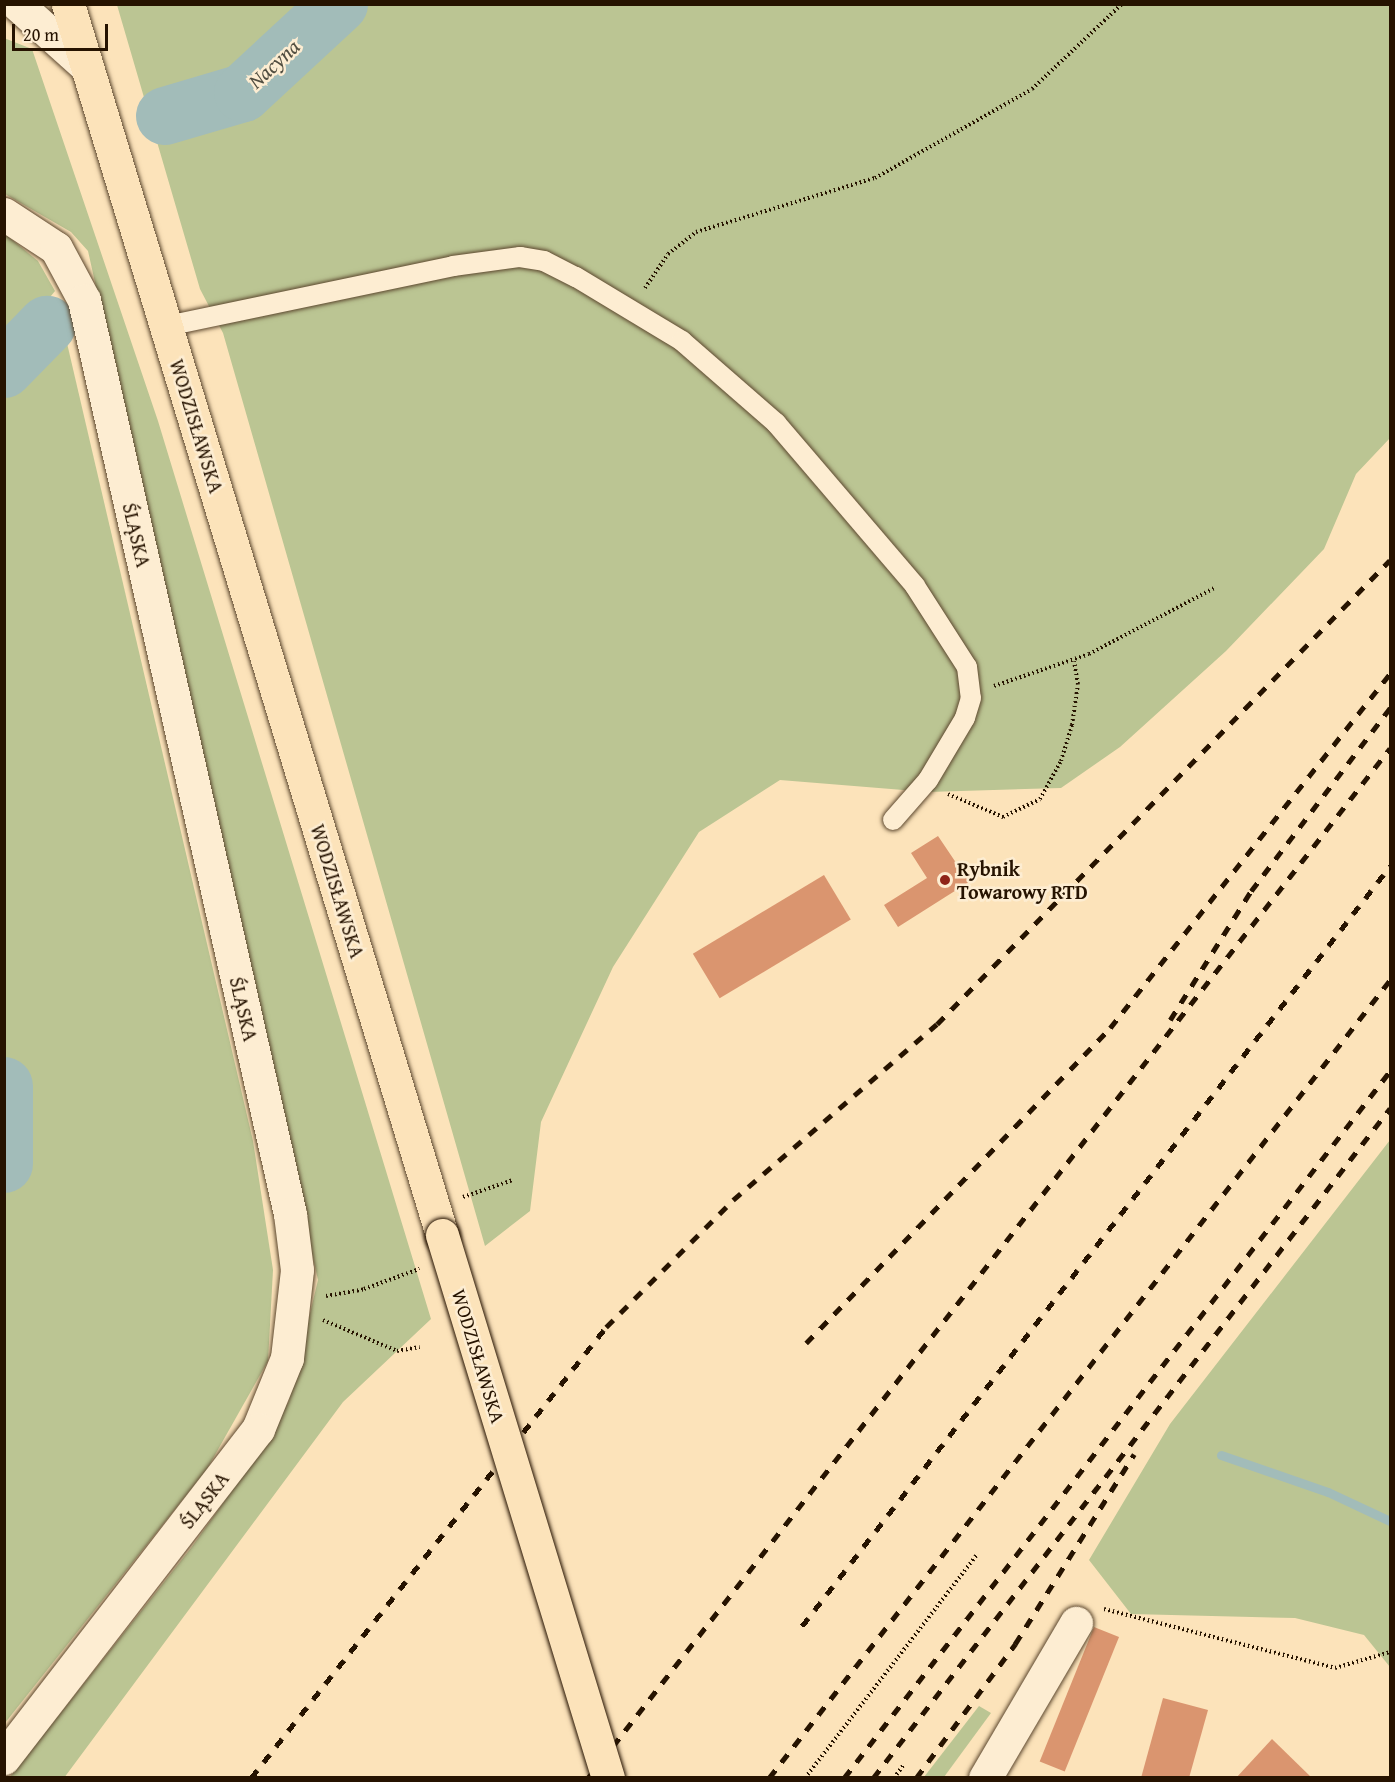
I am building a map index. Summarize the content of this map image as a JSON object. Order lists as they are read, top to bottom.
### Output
{
  "streets": {
    "main road": ["WODZISŁAWSKA"],
    "street": ["ŚLĄSKA"]
  },
  "water": ["Nacyna"],
  "places": ["Rybnik Towarowy RTD"],
  "scale_bar": "20 m"
}
